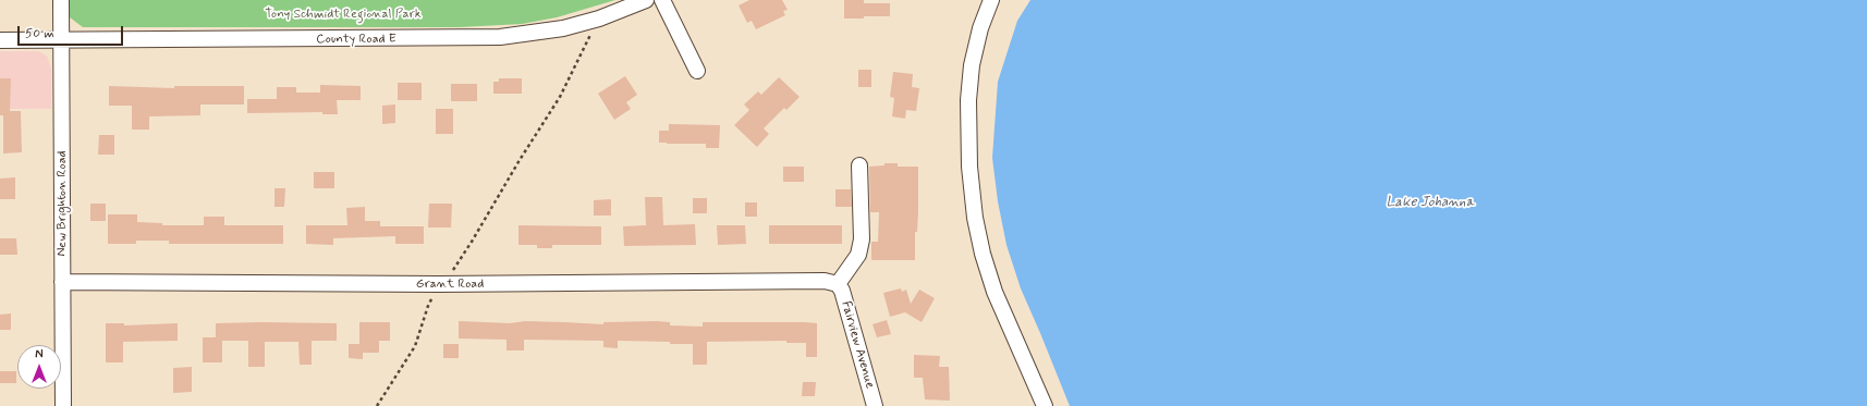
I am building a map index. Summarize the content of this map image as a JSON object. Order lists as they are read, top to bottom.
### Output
{
  "streets": {
    "street": [
      "County Road E",
      "New Brighton Road",
      "Grant Road",
      "Fairview Avenue"
    ]
  },
  "crossings": [
    ["County Road E", "New Brighton Road"],
    ["New Brighton Road", "Grant Road"],
    ["Grant Road", "Fairview Avenue"]
  ],
  "water": ["Lake Johanna"],
  "parks": ["Tony Schmidt Regional Park"],
  "scale_bar": "50 m",
  "north": "top"
}
